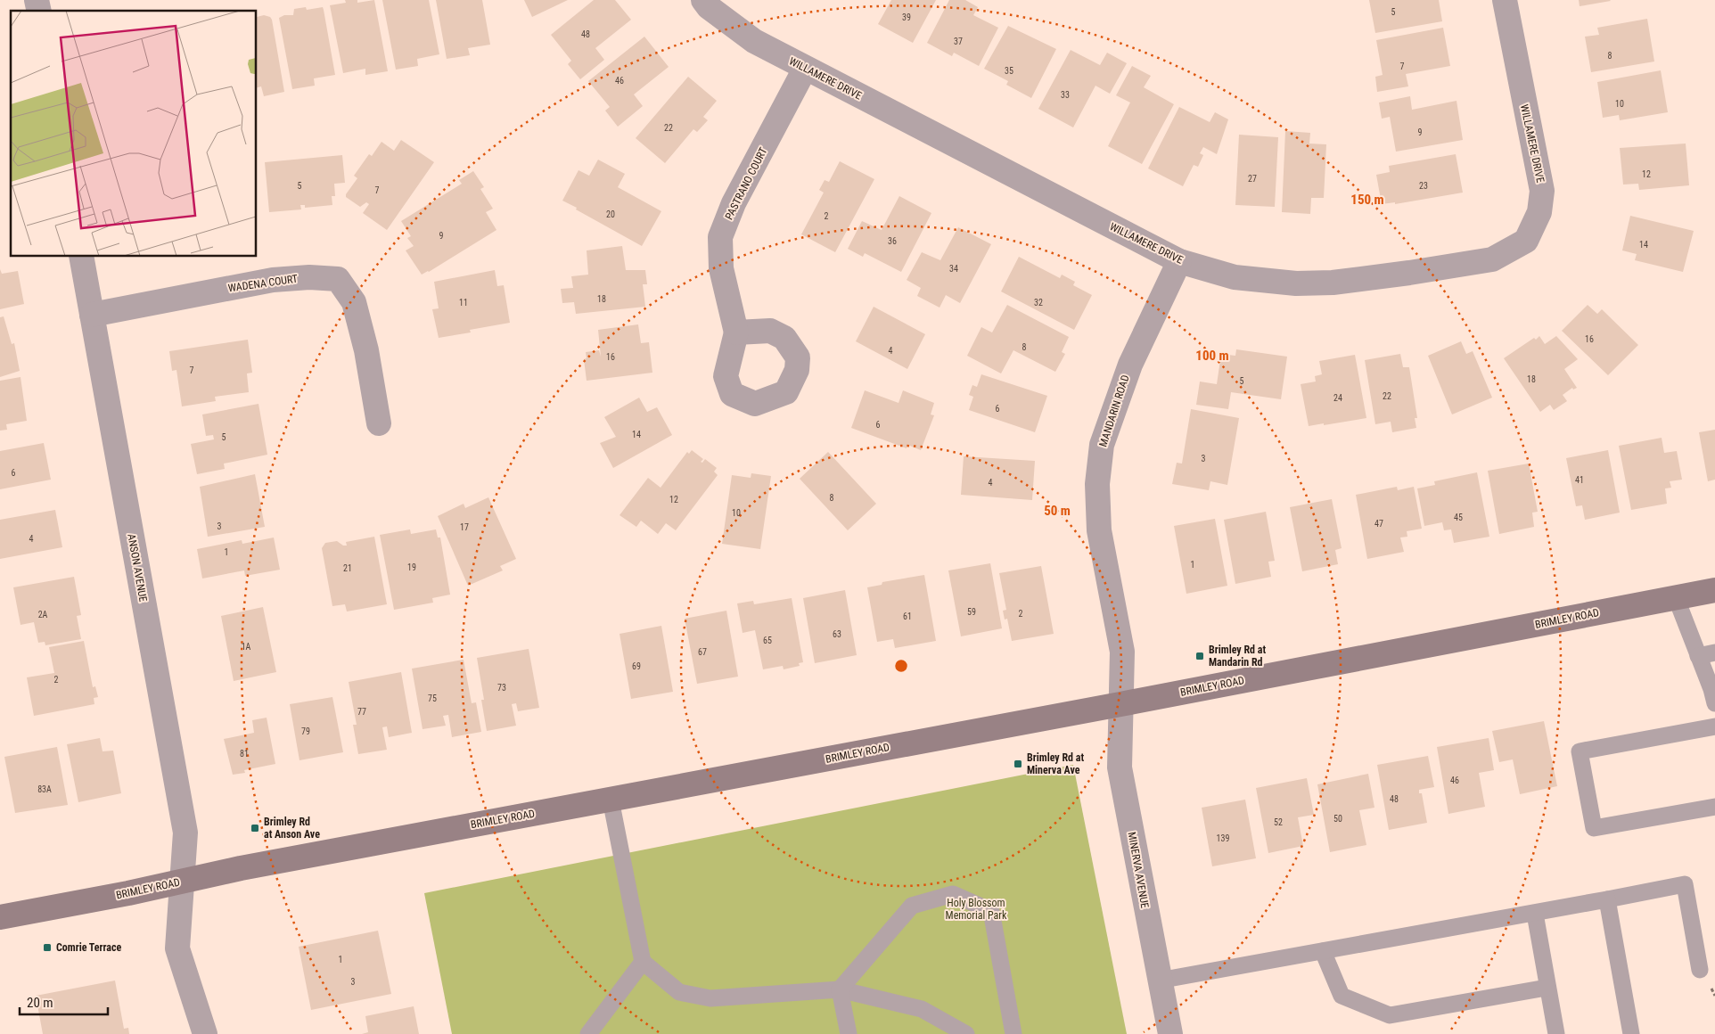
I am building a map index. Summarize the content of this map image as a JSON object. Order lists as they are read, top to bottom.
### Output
{
  "streets": {
    "main road": ["BRIMLEY ROAD"],
    "street": [
      "WILLAMERE DRIVE",
      "PASTRANO COURT",
      "WADENA COURT",
      "MANDARIN ROAD",
      "ANSON AVENUE",
      "MINERVA AVENUE"
    ]
  },
  "crossings": [
    ["WILLAMERE DRIVE", "PASTRANO COURT"],
    ["WILLAMERE DRIVE", "MANDARIN ROAD"],
    ["WADENA COURT", "ANSON AVENUE"],
    ["MANDARIN ROAD", "BRIMLEY ROAD"],
    ["MANDARIN ROAD", "MINERVA AVENUE"],
    ["ANSON AVENUE", "BRIMLEY ROAD"],
    ["BRIMLEY ROAD", "MINERVA AVENUE"]
  ],
  "parks": ["Holy Blossom Memorial Park"],
  "places": {
    "transit": [
      "Brimley Rd at Mandarin Rd",
      "Brimley Rd at Minerva Ave",
      "Brimley Rd at Anson Ave",
      "Comrie Terrace"
    ]
  },
  "house_numbers": [
    "5",
    "39",
    "48",
    "37",
    "8",
    "7",
    "35",
    "46",
    "33",
    "10",
    "22",
    "9",
    "12",
    "27",
    "5",
    "23",
    "7",
    "20",
    "2",
    "9",
    "36",
    "14",
    "34",
    "18",
    "11",
    "32",
    "16",
    "8",
    "4",
    "16",
    "7",
    "18",
    "5",
    "22",
    "24",
    "6",
    "6",
    "14",
    "5",
    "3",
    "6",
    "41",
    "4",
    "8",
    "12",
    "10",
    "45",
    "47",
    "3",
    "17",
    "4",
    "1",
    "1",
    "19",
    "21",
    "59",
    "2",
    "2A",
    "61",
    "63",
    "65",
    "1A",
    "67",
    "69",
    "2",
    "73",
    "75",
    "77",
    "79",
    "81",
    "46",
    "83A",
    "48",
    "50",
    "52",
    "139",
    "1",
    "3"
  ],
  "scale_bar": "20 m",
  "rings": ["150 m", "100 m", "50 m"]
}
